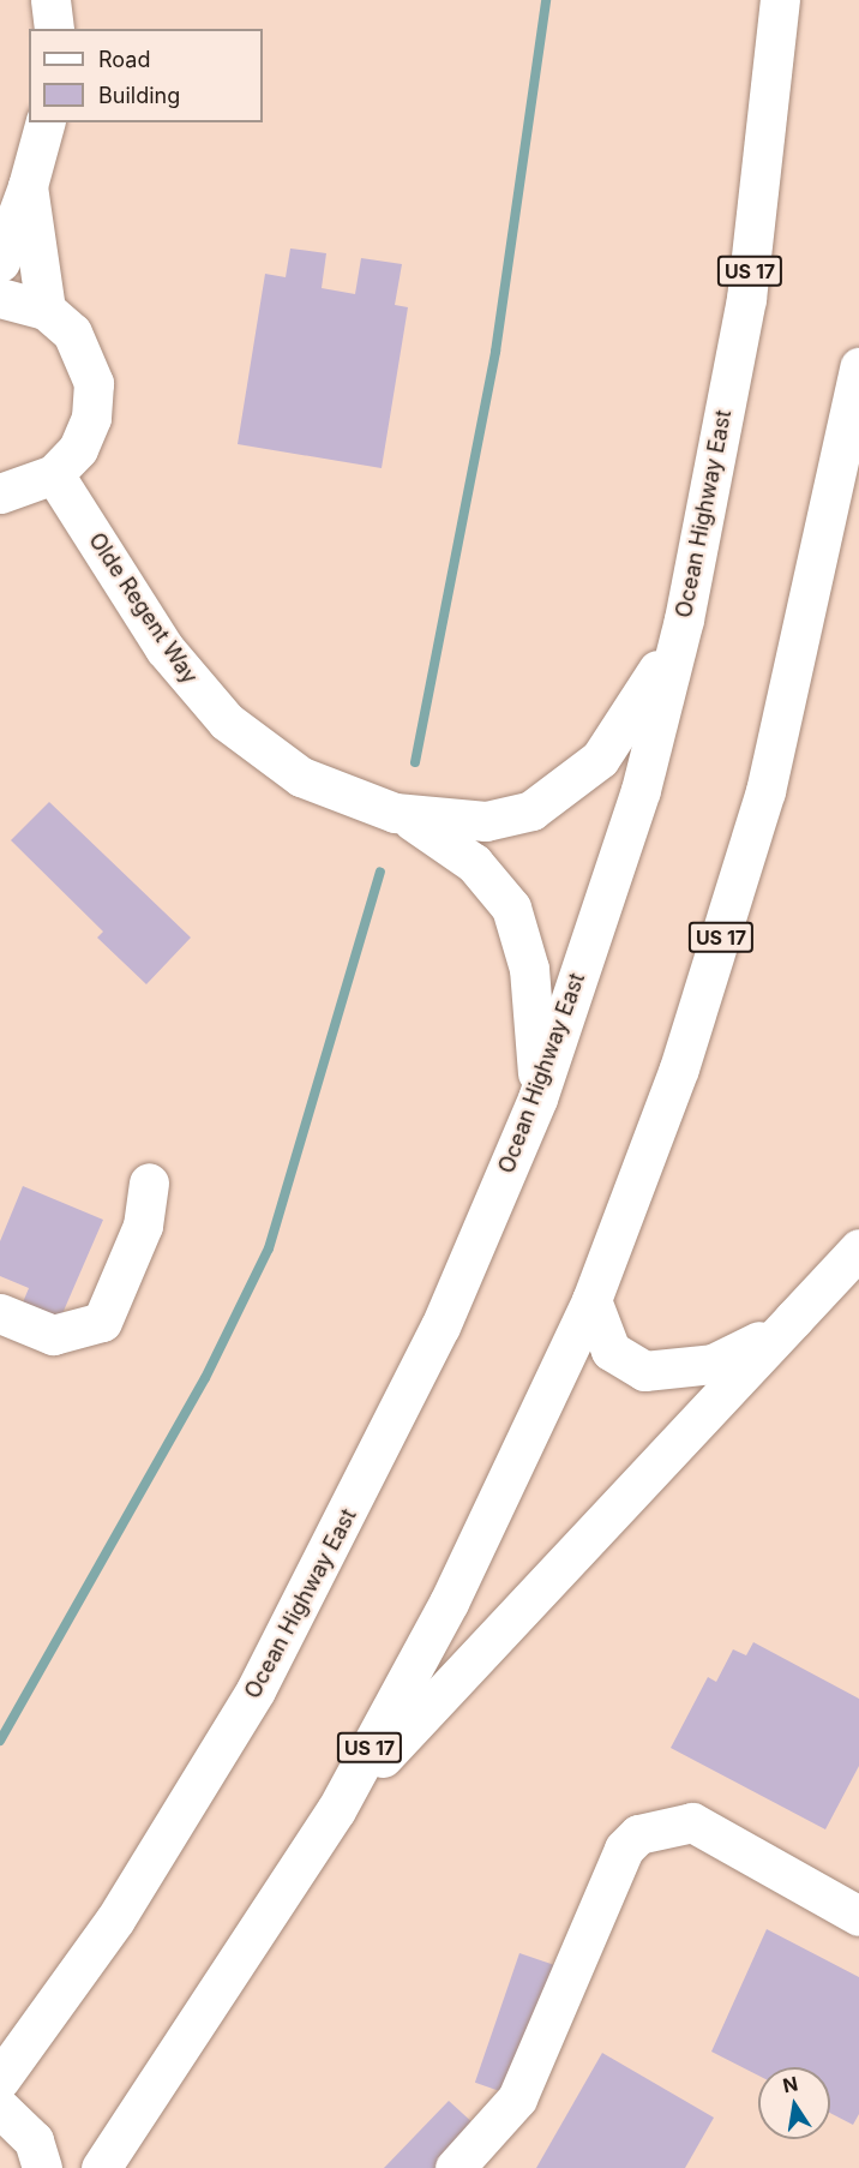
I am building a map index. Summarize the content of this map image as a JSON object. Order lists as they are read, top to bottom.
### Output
{
  "streets": {
    "main road": ["US 17", "Ocean Highway East", "Olde Regent Way"]
  },
  "legend": ["Road", "Building"],
  "north": "top"
}
